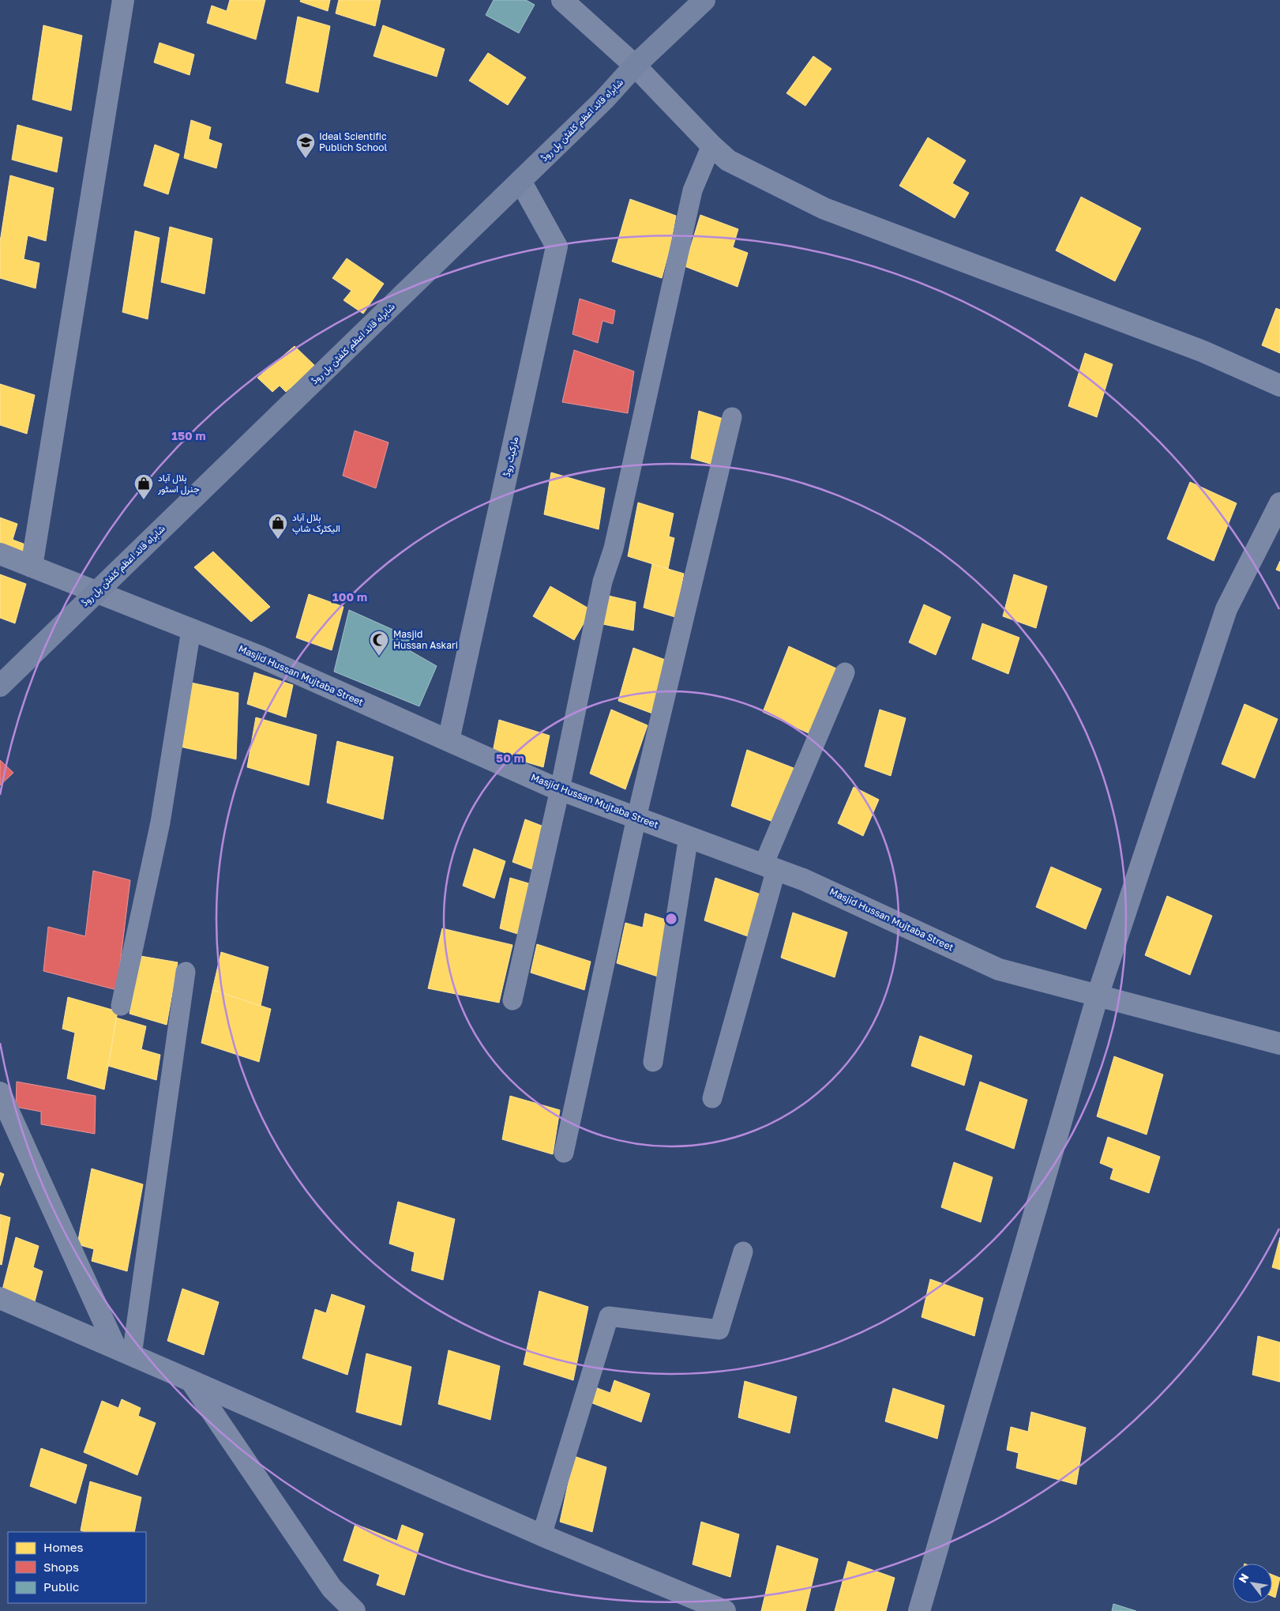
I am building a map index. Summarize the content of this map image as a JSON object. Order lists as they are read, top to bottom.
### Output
{
  "streets": {
    "highway": ["شاہراہ قائد اعظم کلفٹن پل روڈ"],
    "street": ["مارکیٹ روڈ", "Masjid Hussan Mujtaba Street"]
  },
  "crossings": [
    ["شاہراہ قائد اعظم کلفٹن پل روڈ", "مارکیٹ روڈ"],
    ["شاہراہ قائد اعظم کلفٹن پل روڈ", "Masjid Hussan Mujtaba Street"],
    ["مارکیٹ روڈ", "Masjid Hussan Mujtaba Street"]
  ],
  "places": {
    "school or university": ["Ideal Scientific Publich School"],
    "shop": ["ہلال آباد جنرل اسٹور", "ہلال آباد الیکٹرک شاپ"],
    "mosque": ["Masjid Hussan Askari"]
  },
  "legend": ["Homes", "Shops", "Public"],
  "north": "top left",
  "rings": ["150 m", "100 m", "50 m"]
}
